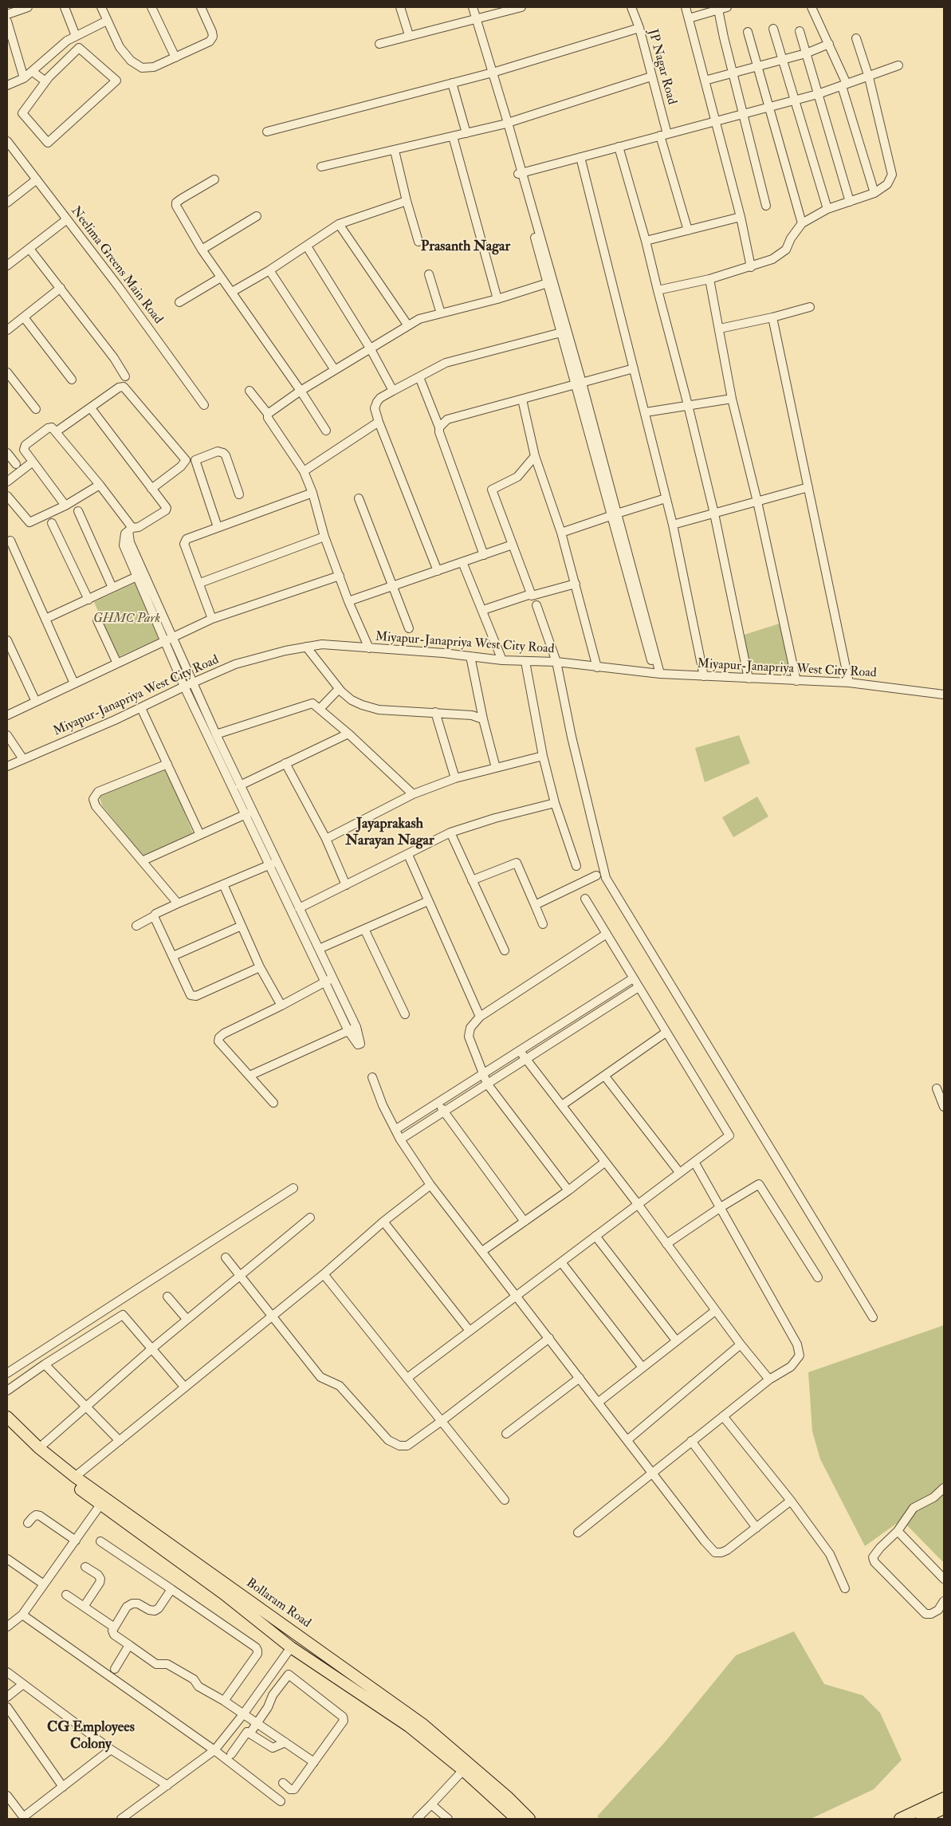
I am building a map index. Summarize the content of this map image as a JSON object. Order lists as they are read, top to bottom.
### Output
{
  "streets": {
    "main road": ["Bollaram Road"],
    "street": ["JP Nagar Road", "Neelima Greens Main Road", "Miyapur-Janapriya West City Road"]
  },
  "districts": ["Prasanth Nagar", "Jayaprakash Narayan Nagar", "CG Employees Colony"],
  "parks": ["GHMC Park"]
}
